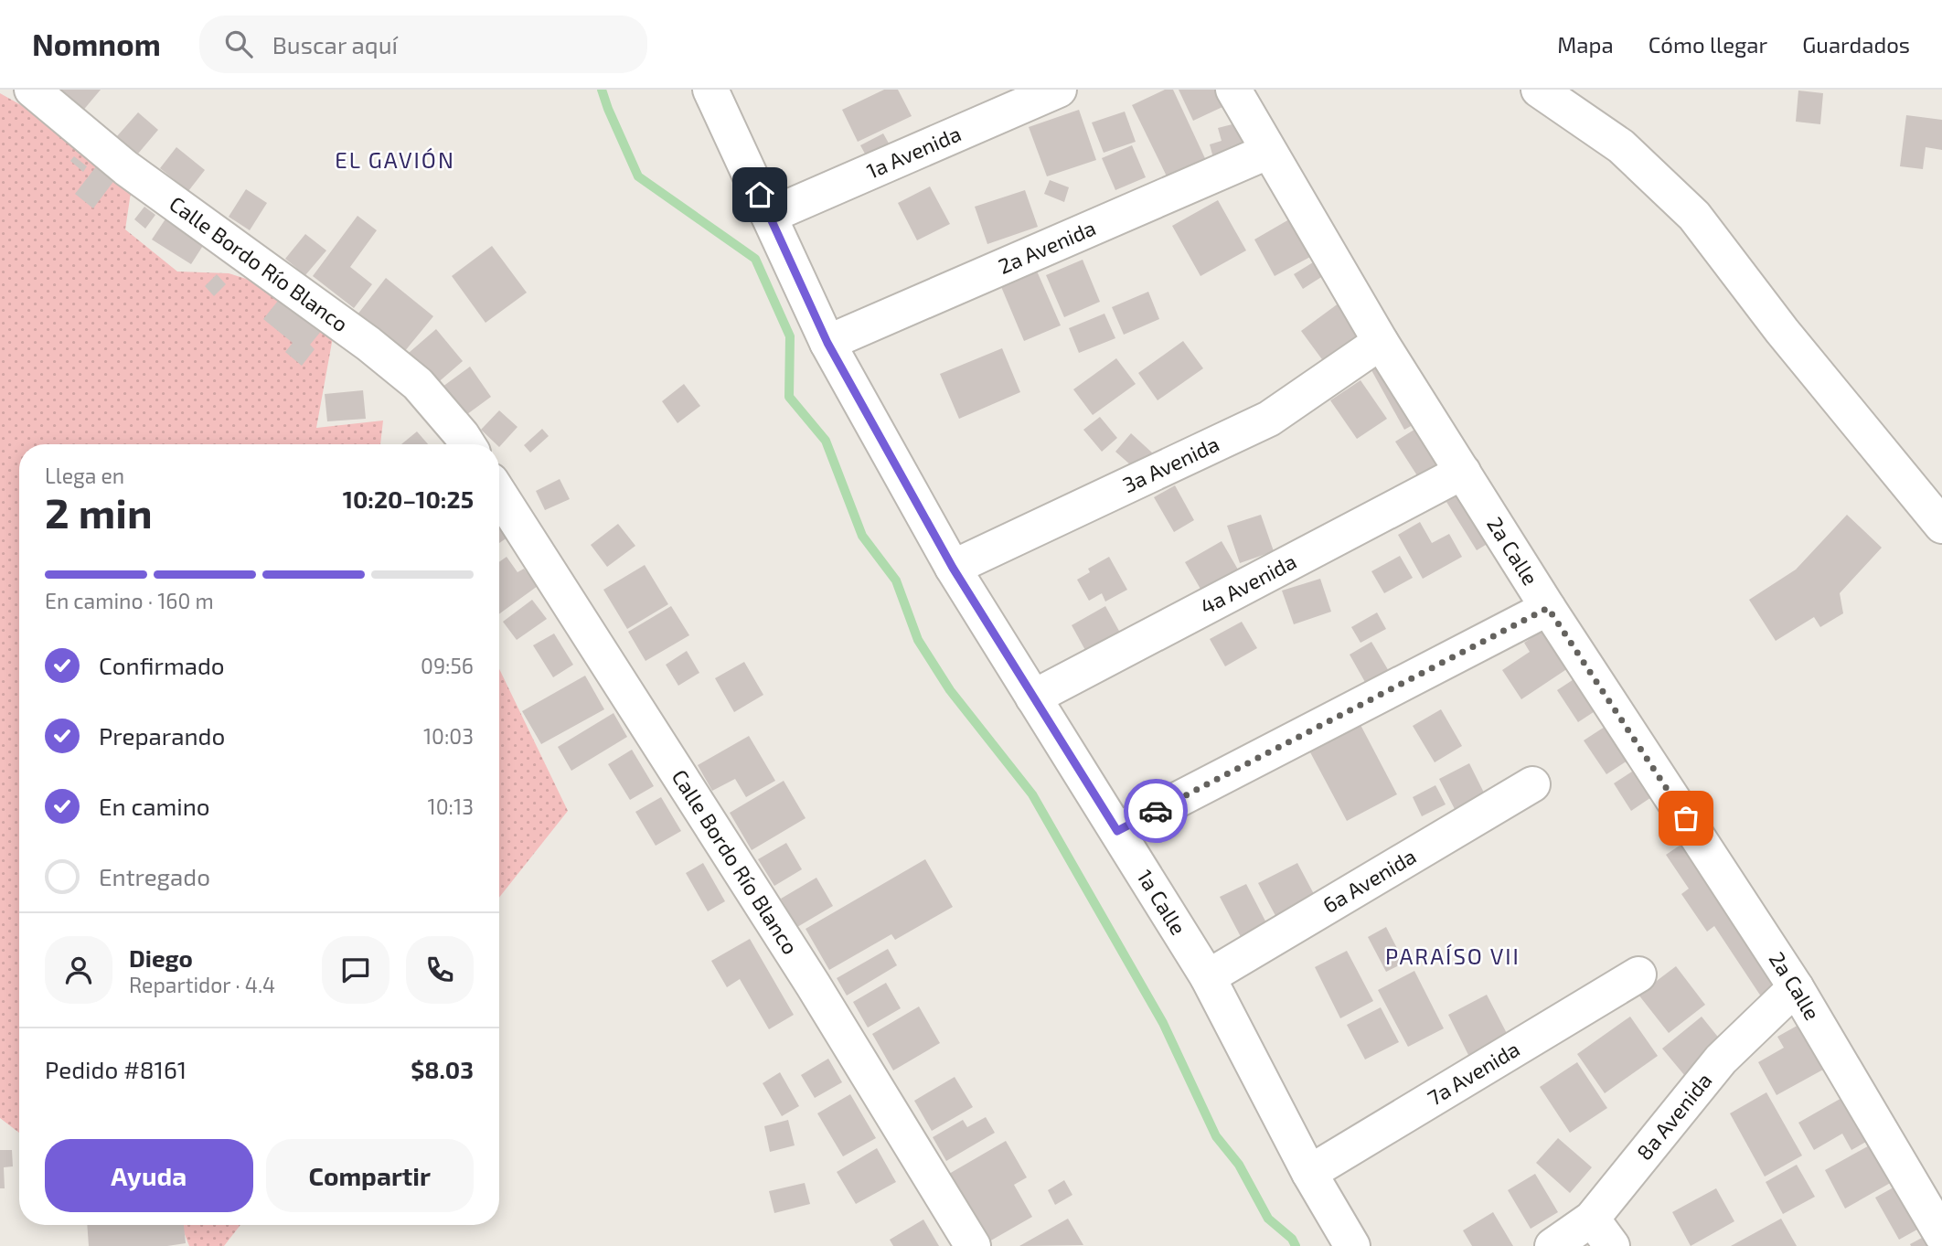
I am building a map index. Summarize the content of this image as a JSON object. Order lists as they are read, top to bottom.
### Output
{
  "streets": {
    "street": [
      "1a Avenida",
      "2a Avenida",
      "Calle Bordo Río Blanco",
      "3a Avenida",
      "2a Calle",
      "4a Avenida",
      "6a Avenida",
      "1a Calle",
      "7a Avenida",
      "8a Avenida"
    ]
  },
  "crossings": [
    ["1a Avenida", "1a Calle"],
    ["2a Avenida", "2a Calle"],
    ["2a Avenida", "1a Calle"],
    ["3a Avenida", "2a Calle"],
    ["3a Avenida", "1a Calle"],
    ["2a Calle", "4a Avenida"],
    ["2a Calle", "8a Avenida"],
    ["4a Avenida", "1a Calle"],
    ["6a Avenida", "1a Calle"],
    ["1a Calle", "7a Avenida"]
  ],
  "districts": ["EL GAVIÓN", "PARAÍSO VII"],
  "page": {
    "header": "Nomnom",
    "search": "Buscar aquí",
    "nav": ["Mapa", "Cómo llegar", "Guardados"],
    "heading": ["2 min", "Llega en", "10:20–10:25"],
    "panel": [
      "Diego",
      "Repartidor · 4.4",
      "Pedido #8161",
      "$8.03"
    ],
    "bar": "En camino · 160 m",
    "list": [
      ["Confirmado", "09:56"],
      ["Preparando", "10:03"],
      ["En camino", "10:13"],
      "Entregado"
    ],
    "buttons": ["Ayuda", "Compartir"]
  }
}
